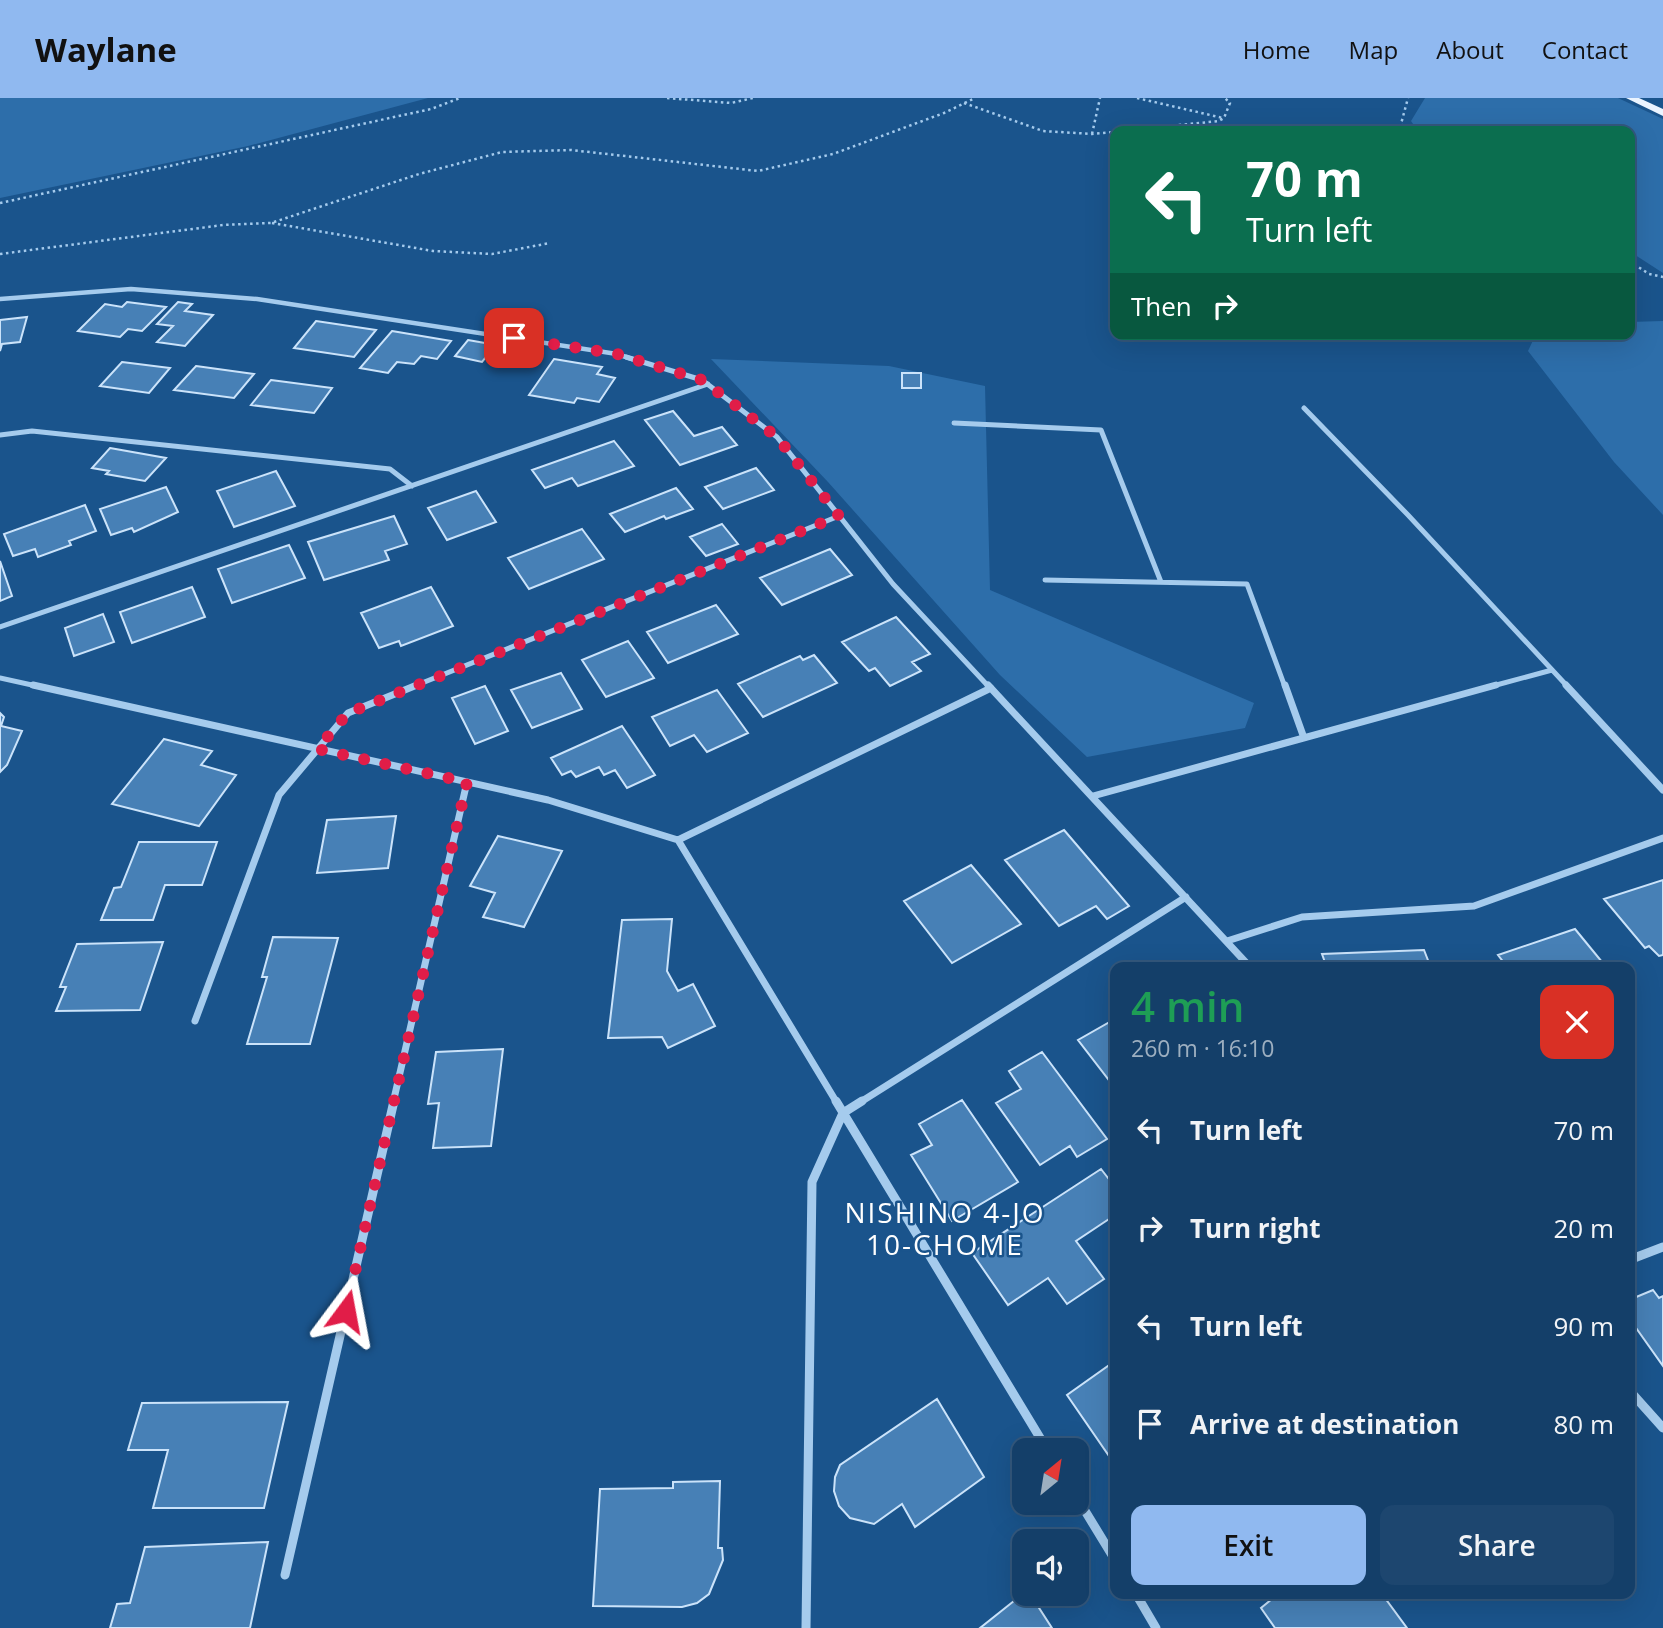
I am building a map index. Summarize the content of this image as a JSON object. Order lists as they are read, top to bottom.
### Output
{
  "districts": ["NISHINO 4-JO 10-CHOME"],
  "north": "top right",
  "page": {
    "header": "Waylane",
    "nav": [
      "Home",
      "Map",
      "About",
      "Contact"
    ],
    "turn": ["70 m", "Turn left"],
    "then": "Then",
    "heading": ["4 min", "260 m · 16:10"],
    "list": [
      {
        "name": "Turn left",
        "value": "70 m"
      },
      {
        "name": "Turn right",
        "value": "20 m"
      },
      {
        "name": "Turn left",
        "value": "90 m"
      },
      {
        "name": "Arrive at destination",
        "value": "80 m"
      }
    ],
    "buttons": ["Exit", "Share"]
  }
}
